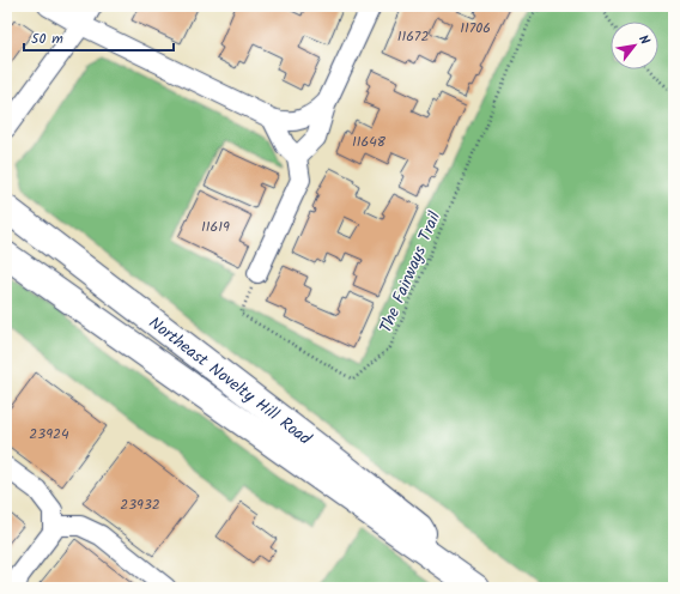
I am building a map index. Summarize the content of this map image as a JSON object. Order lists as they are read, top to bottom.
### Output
{
  "streets": {
    "main road": ["Northeast Novelty Hill Road"],
    "path": ["The Fairways Trail"]
  },
  "house_numbers": [
    "11706",
    "11672",
    "11648",
    "11619",
    "23924",
    "23932"
  ],
  "scale_bar": "50 m",
  "north": "top right"
}
